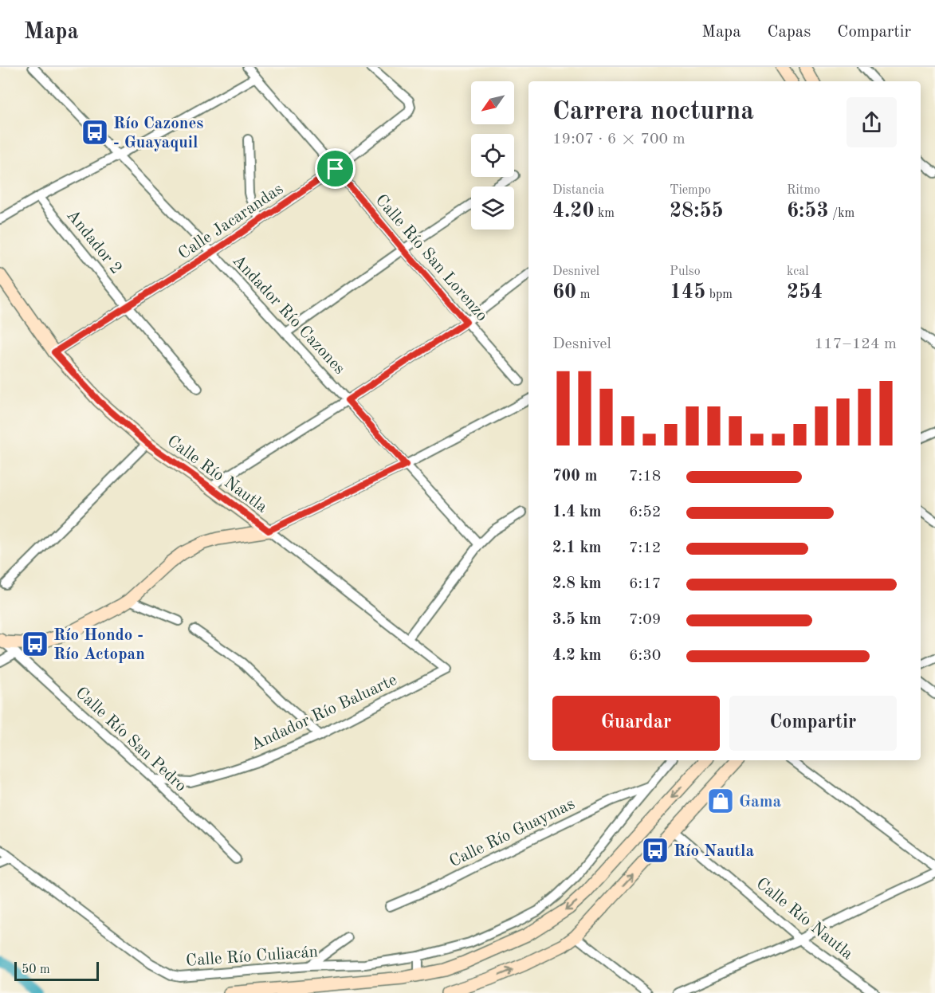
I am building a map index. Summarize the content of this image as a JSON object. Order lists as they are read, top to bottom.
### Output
{
  "streets": {
    "main road": ["Calle Río Nautla"],
    "street": [
      "Calle Jacarandas",
      "Andador 2",
      "Calle Río San Lorenzo",
      "Andador Río Cazones",
      "Andador Río Baluarte",
      "Calle Río San Pedro",
      "Calle Río Guaymas",
      "Calle Río Culiacán"
    ]
  },
  "crossings": [
    ["Calle Jacarandas", "Andador 2"],
    ["Calle Jacarandas", "Calle Río San Lorenzo"],
    ["Calle Jacarandas", "Andador Río Cazones"],
    ["Calle Jacarandas", "Calle Río Nautla"],
    ["Calle Río Nautla", "Andador Río Baluarte"],
    ["Andador Río Baluarte", "Calle Río San Pedro"],
    ["Calle Río Guaymas", "Calle Río Culiacán"]
  ],
  "places": {
    "bus stop": ["Río Cazones - Guayaquil", "Río Hondo - Río Actopan", "Río Nautla"],
    "shop": ["Gama"]
  },
  "scale_bar": "50 m",
  "north": "bottom left",
  "page": {
    "header": "Mapa",
    "nav": ["Mapa", "Capas", "Compartir"],
    "heading": ["Carrera nocturna", "19:07 · 6 × 700 m"],
    "stats": [
      ["Distancia", "4.20 km"],
      ["Tiempo", "28:55"],
      ["Ritmo", "6:53 /km"],
      ["Desnivel", "60 m"],
      ["Pulso", "145 bpm"],
      ["kcal", "254"]
    ],
    "chart": ["Desnivel", "117–124 m"],
    "list": [
      {
        "name": "700 m",
        "note": "7:18"
      },
      {
        "name": "1.4 km",
        "note": "6:52"
      },
      {
        "name": "2.1 km",
        "note": "7:12"
      },
      {
        "name": "2.8 km",
        "note": "6:17"
      },
      {
        "name": "3.5 km",
        "note": "7:09"
      },
      {
        "name": "4.2 km",
        "note": "6:30"
      }
    ],
    "buttons": ["Guardar", "Compartir"],
    "scale": "50 m"
  }
}
